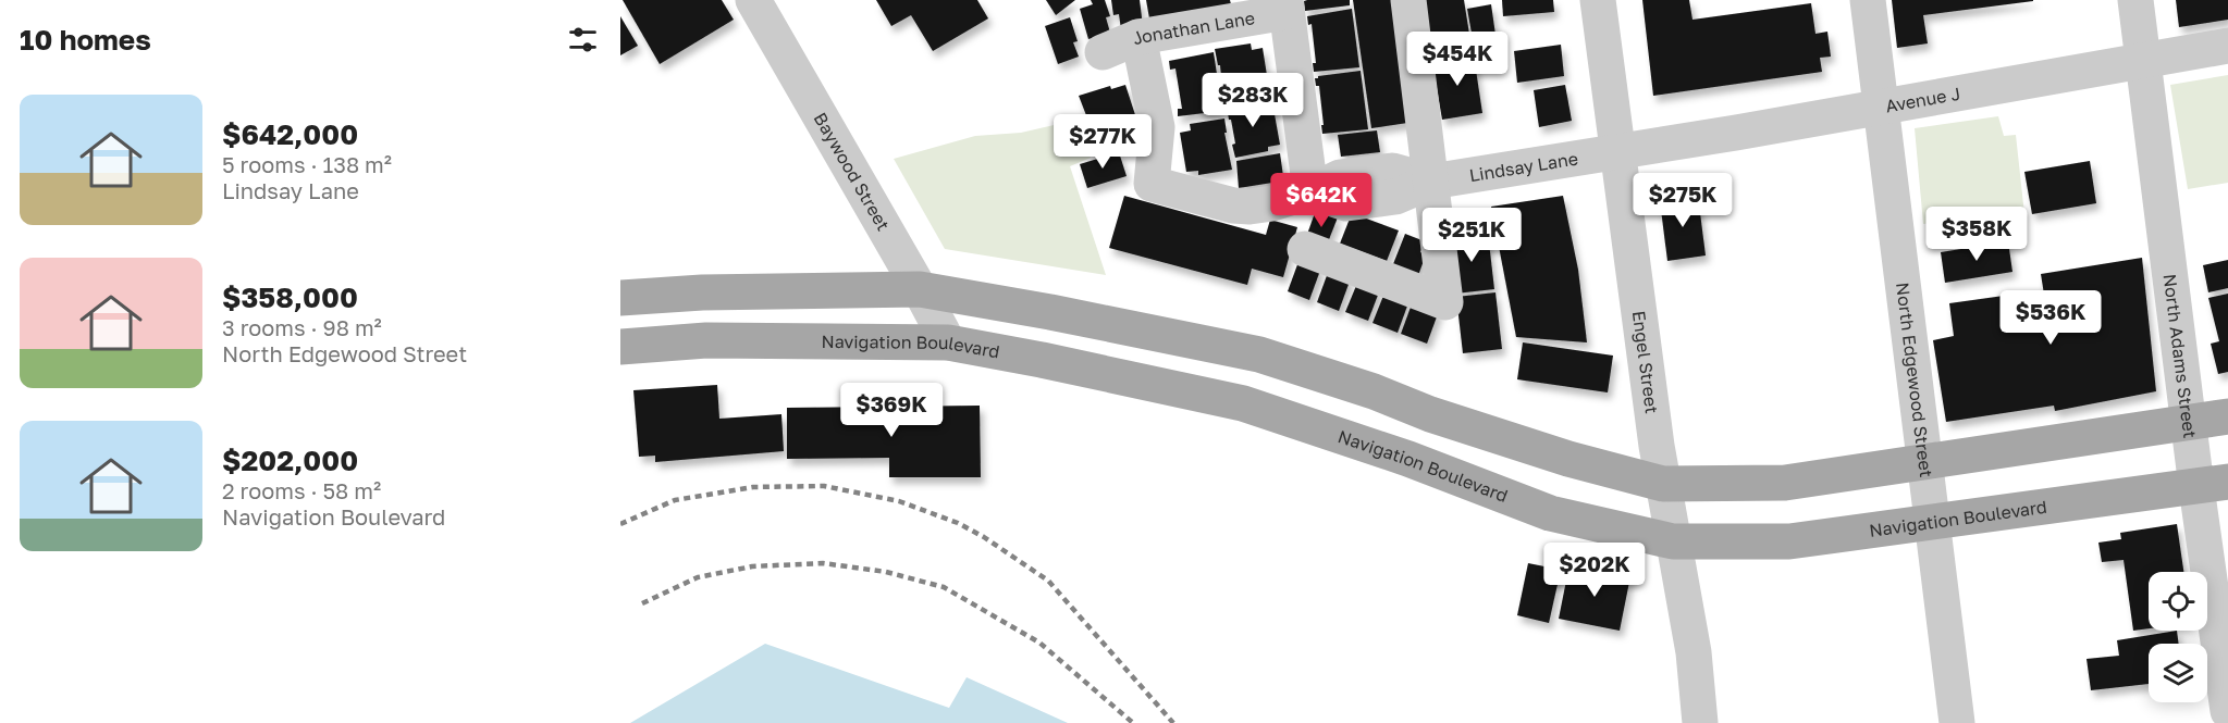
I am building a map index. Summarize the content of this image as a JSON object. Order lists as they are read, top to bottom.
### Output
{
  "streets": {
    "main road": ["Navigation Boulevard"],
    "street": [
      "Jonathan Lane",
      "Avenue J",
      "Lindsay Lane",
      "Baywood Street",
      "North Adams Street",
      "Engel Street",
      "North Edgewood Street"
    ]
  },
  "crossings": [
    ["Jonathan Lane", "Lindsay Lane"],
    ["Avenue J", "Lindsay Lane"],
    ["Avenue J", "North Adams Street"],
    ["Avenue J", "Engel Street"],
    ["Avenue J", "North Edgewood Street"],
    ["Lindsay Lane", "Engel Street"],
    ["Baywood Street", "Navigation Boulevard"],
    ["Navigation Boulevard", "North Adams Street"],
    ["Navigation Boulevard", "Engel Street"],
    ["Navigation Boulevard", "North Edgewood Street"]
  ],
  "page": {
    "heading": "10 homes",
    "price": [
      "$454K",
      "$283K",
      "$277K",
      "$642K",
      "$275K",
      "$358K",
      "$251K",
      "$536K",
      "$369K",
      "$202K"
    ],
    "list": [
      {
        "name": "$642,000",
        "note": "5 rooms · 138 m² · Lindsay Lane"
      },
      {
        "name": "$358,000",
        "note": "3 rooms · 98 m² · North Edgewood Street"
      },
      {
        "name": "$202,000",
        "note": "2 rooms · 58 m² · Navigation Boulevard"
      }
    ]
  }
}
